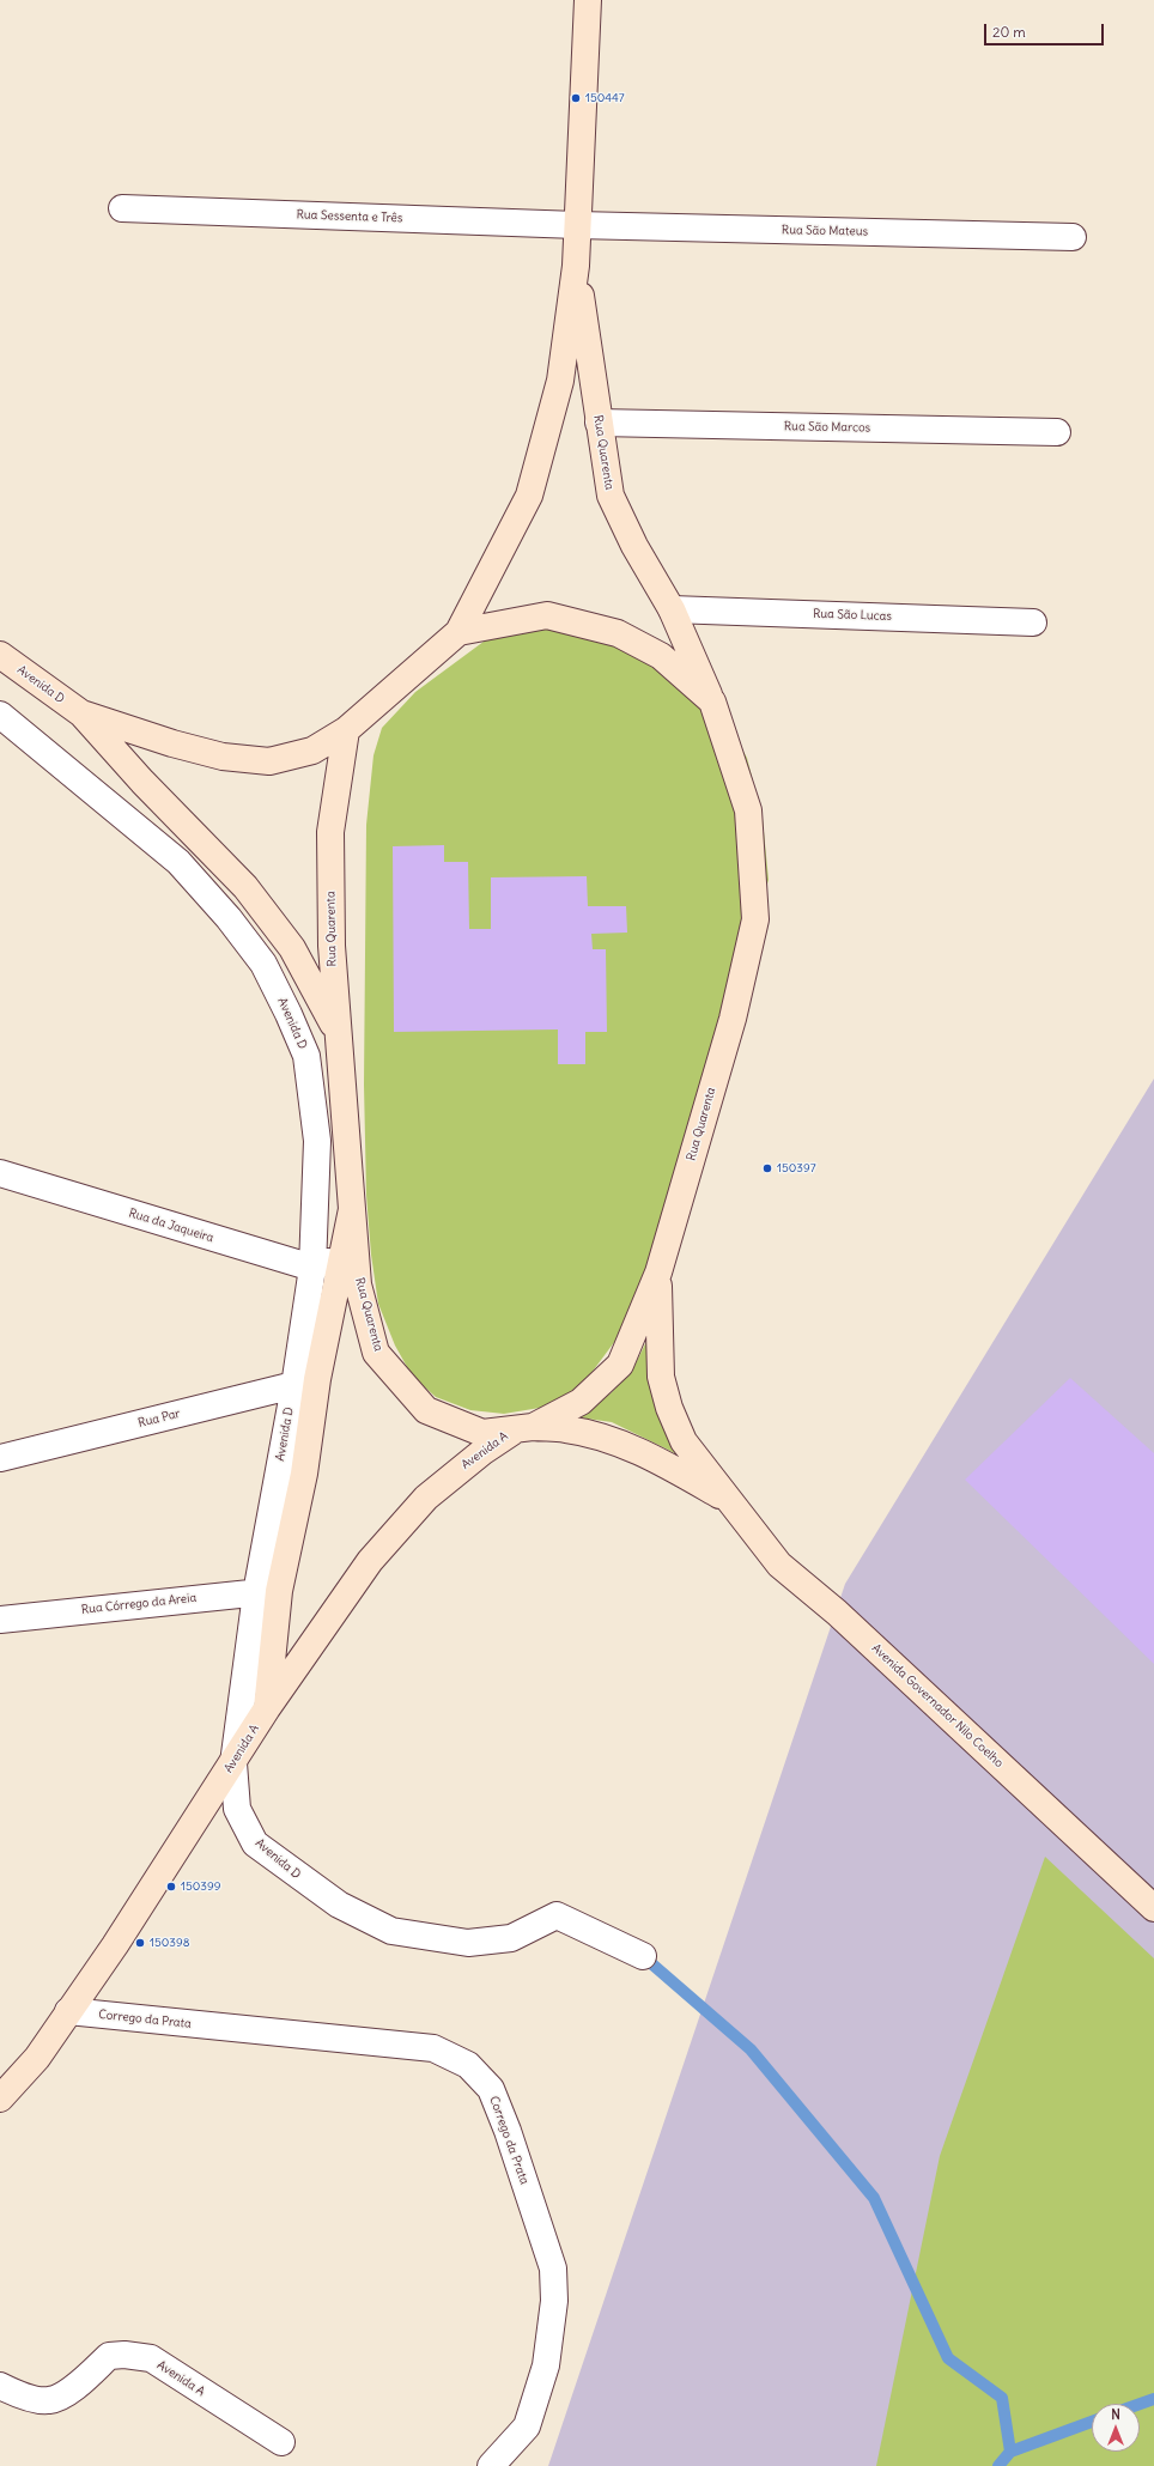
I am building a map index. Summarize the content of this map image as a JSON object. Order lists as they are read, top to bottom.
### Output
{
  "streets": {
    "street": [
      "Rua Sessenta e Três",
      "Rua São Mateus",
      "Rua São Marcos",
      "Rua Quarenta",
      "Rua São Lucas",
      "Avenida D",
      "Rua da Jaqueira",
      "Rua Par",
      "Avenida A",
      "Rua Córrego da Areia",
      "Avenida Governador Nilo Coelho",
      "Corrego da Prata"
    ]
  },
  "crossings": [
    ["Rua Sessenta e Três", "Rua São Mateus"],
    ["Rua Sessenta e Três", "Rua Quarenta"],
    ["Rua São Mateus", "Rua Quarenta"],
    ["Rua São Marcos", "Rua Quarenta"],
    ["Rua Quarenta", "Rua São Lucas"],
    ["Rua Quarenta", "Avenida D"],
    ["Rua Quarenta", "Avenida A"],
    ["Rua Quarenta", "Avenida Governador Nilo Coelho"],
    ["Avenida D", "Rua da Jaqueira"],
    ["Avenida D", "Rua Par"],
    ["Avenida D", "Avenida A"],
    ["Avenida D", "Rua Córrego da Areia"],
    ["Avenida A", "Corrego da Prata"]
  ],
  "places": [
    "150447",
    "150397",
    "150399",
    "150398"
  ],
  "scale_bar": "20 m",
  "north": "top"
}
